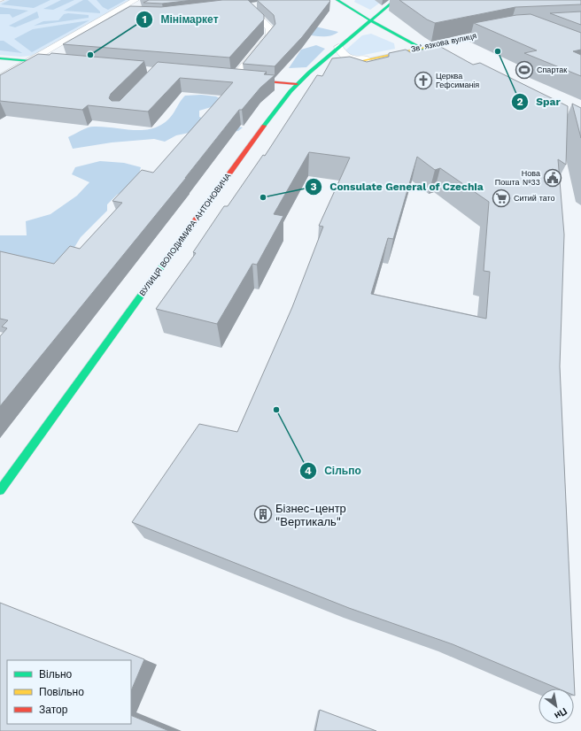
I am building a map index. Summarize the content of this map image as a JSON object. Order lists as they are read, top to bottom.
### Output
{
  "streets": {
    "main road": ["Звʼязкова вулиця", "ВУЛИЦЯ ВОЛОДИМИРА АНТОНОВИЧА"]
  },
  "crossings": [
    ["Звʼязкова вулиця", "ВУЛИЦЯ ВОЛОДИМИРА АНТОНОВИЧА"]
  ],
  "places": {
    "other": [
      "Spar",
      "Мінімаркет",
      "Consulate General of Czechia",
      "Сільпо"
    ],
    "sports": ["Спартак"],
    "church": ["Церква Гефсиманія"],
    "public building": ["Нова Пошта №33"],
    "supermarket": ["Ситий тато"],
    "building": ["Бізнес-центр \"Вертикаль\""]
  },
  "legend": ["Вільно", "Повільно", "Затор"],
  "north": "bottom right"
}
